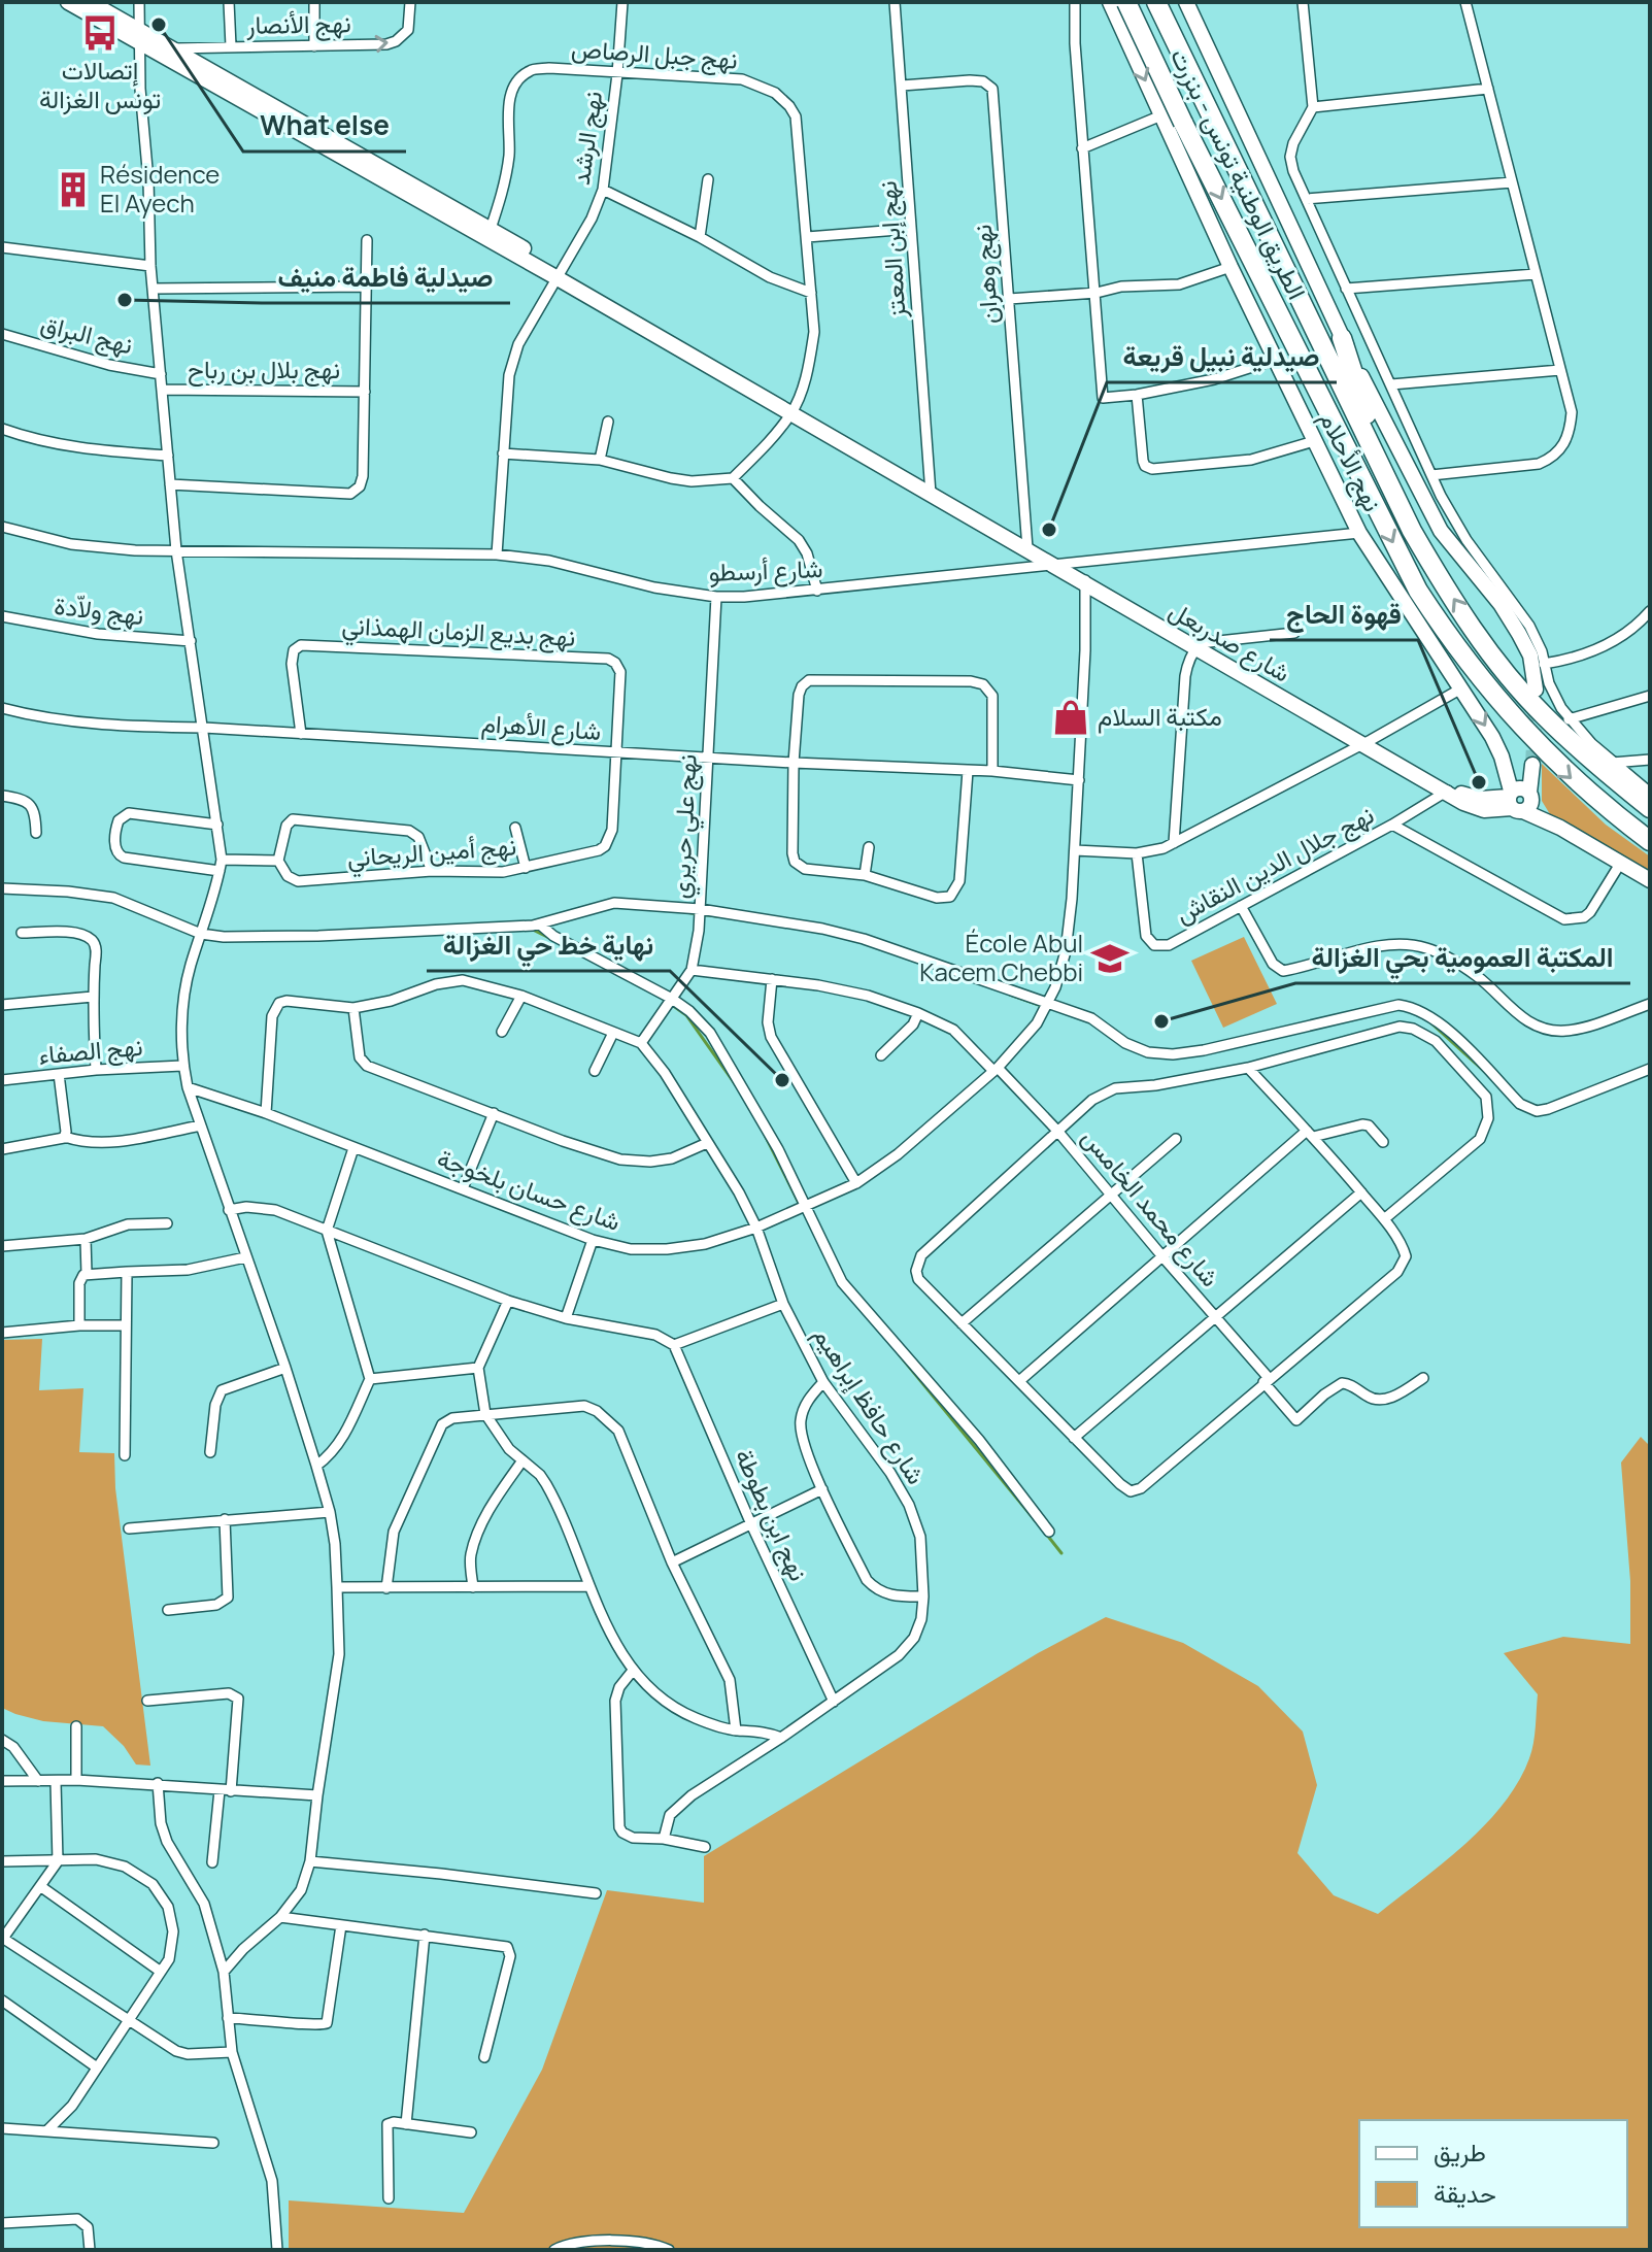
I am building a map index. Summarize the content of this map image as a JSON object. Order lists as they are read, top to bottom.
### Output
{
  "streets": {
    "highway": ["الطريق الوطنية تونس - بنزرت"],
    "street": [
      "نهج الأنصار",
      "نهج جبل الرصاص",
      "نهج الرشد",
      "نهج إبن المعتز",
      "نهج وهران",
      "نهج البراق",
      "نهج بلال بن رباح",
      "نهج الأحلام",
      "شارع أرسطو",
      "نهج ولاّدة",
      "نهج بديع الزمان الهمذاني",
      "شارع صدربعل",
      "شارع الأهرام",
      "نهج علي حريري",
      "نهج أمين الريحاني",
      "نهج جلال الدين النقاش",
      "نهج الصفاء",
      "شارع حسان بلخوجة",
      "شارع محمد الخامس",
      "شارع حافظ إبراهيم",
      "نهج ابن بطوطة"
    ]
  },
  "crossings": [
    ["نهج جبل الرصاص", "نهج الرشد"],
    ["نهج الرشد", "شارع أرسطو"],
    ["نهج إبن المعتز", "نهج وهران"],
    ["نهج الأحلام", "شارع أرسطو"],
    ["نهج الأحلام", "شارع صدربعل"],
    ["شارع أرسطو", "شارع صدربعل"],
    ["شارع أرسطو", "نهج علي حريري"],
    ["نهج بديع الزمان الهمذاني", "شارع الأهرام"],
    ["نهج بديع الزمان الهمذاني", "نهج أمين الريحاني"],
    ["شارع صدربعل", "نهج جلال الدين النقاش"],
    ["شارع صدربعل", "شارع حسان بلخوجة"],
    ["شارع الأهرام", "نهج علي حريري"],
    ["شارع الأهرام", "نهج أمين الريحاني"],
    ["شارع الأهرام", "شارع حسان بلخوجة"],
    ["نهج علي حريري", "شارع محمد الخامس"],
    ["نهج علي حريري", "شارع حافظ إبراهيم"],
    ["شارع حسان بلخوجة", "شارع محمد الخامس"],
    ["شارع حسان بلخوجة", "شارع حافظ إبراهيم"],
    ["شارع حافظ إبراهيم", "نهج ابن بطوطة"]
  ],
  "one_way": ["نهج الأنصار"],
  "places": {
    "other": [
      "What else",
      "صيدلية فاطمة منيف",
      "صيدلية نبيل قريعة",
      "قهوة الحاج",
      "المكتبة العمومية بحي الغزالة",
      "نهاية خط حي الغزالة"
    ],
    "bus stop": ["إتصالات تونس الغزالة"],
    "building": ["Résidence El Ayech"],
    "shop": ["مكتبة السلام"],
    "school or university": ["École Abul Kacem Chebbi"]
  },
  "legend": ["طريق", "حديقة"]
}
